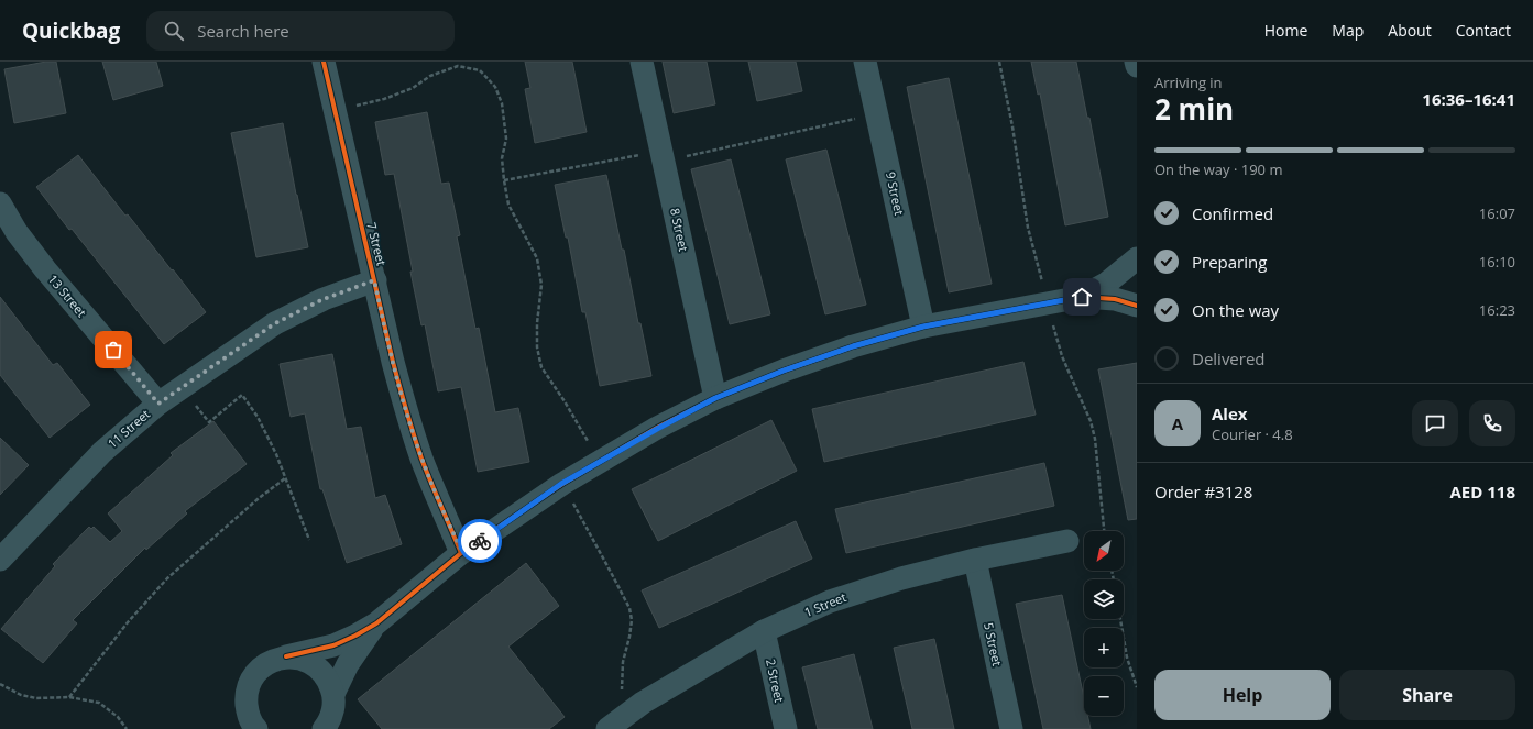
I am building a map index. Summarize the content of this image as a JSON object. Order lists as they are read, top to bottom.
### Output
{
  "streets": {
    "street": [
      "9 Street",
      "8 Street",
      "7 Street",
      "13 Street",
      "11 Street",
      "1 Street",
      "5 Street",
      "2 Street"
    ]
  },
  "crossings": [
    ["7 Street", "11 Street"],
    ["13 Street", "11 Street"],
    ["1 Street", "5 Street"],
    ["1 Street", "2 Street"]
  ],
  "north": "bottom left",
  "page": {
    "header": "Quickbag",
    "search": "Search here",
    "nav": [
      "Home",
      "Map",
      "About",
      "Contact"
    ],
    "heading": ["2 min", "Arriving in", "16:36–16:41"],
    "panel": [
      "Alex",
      "Courier · 4.8",
      "Order #3128",
      "AED 118"
    ],
    "bar": "On the way · 190 m",
    "list": [
      ["Confirmed", "16:07"],
      ["Preparing", "16:10"],
      ["On the way", "16:23"],
      "Delivered"
    ],
    "round": "A",
    "map_buttons": ["+", "−"],
    "buttons": ["Help", "Share"]
  }
}
